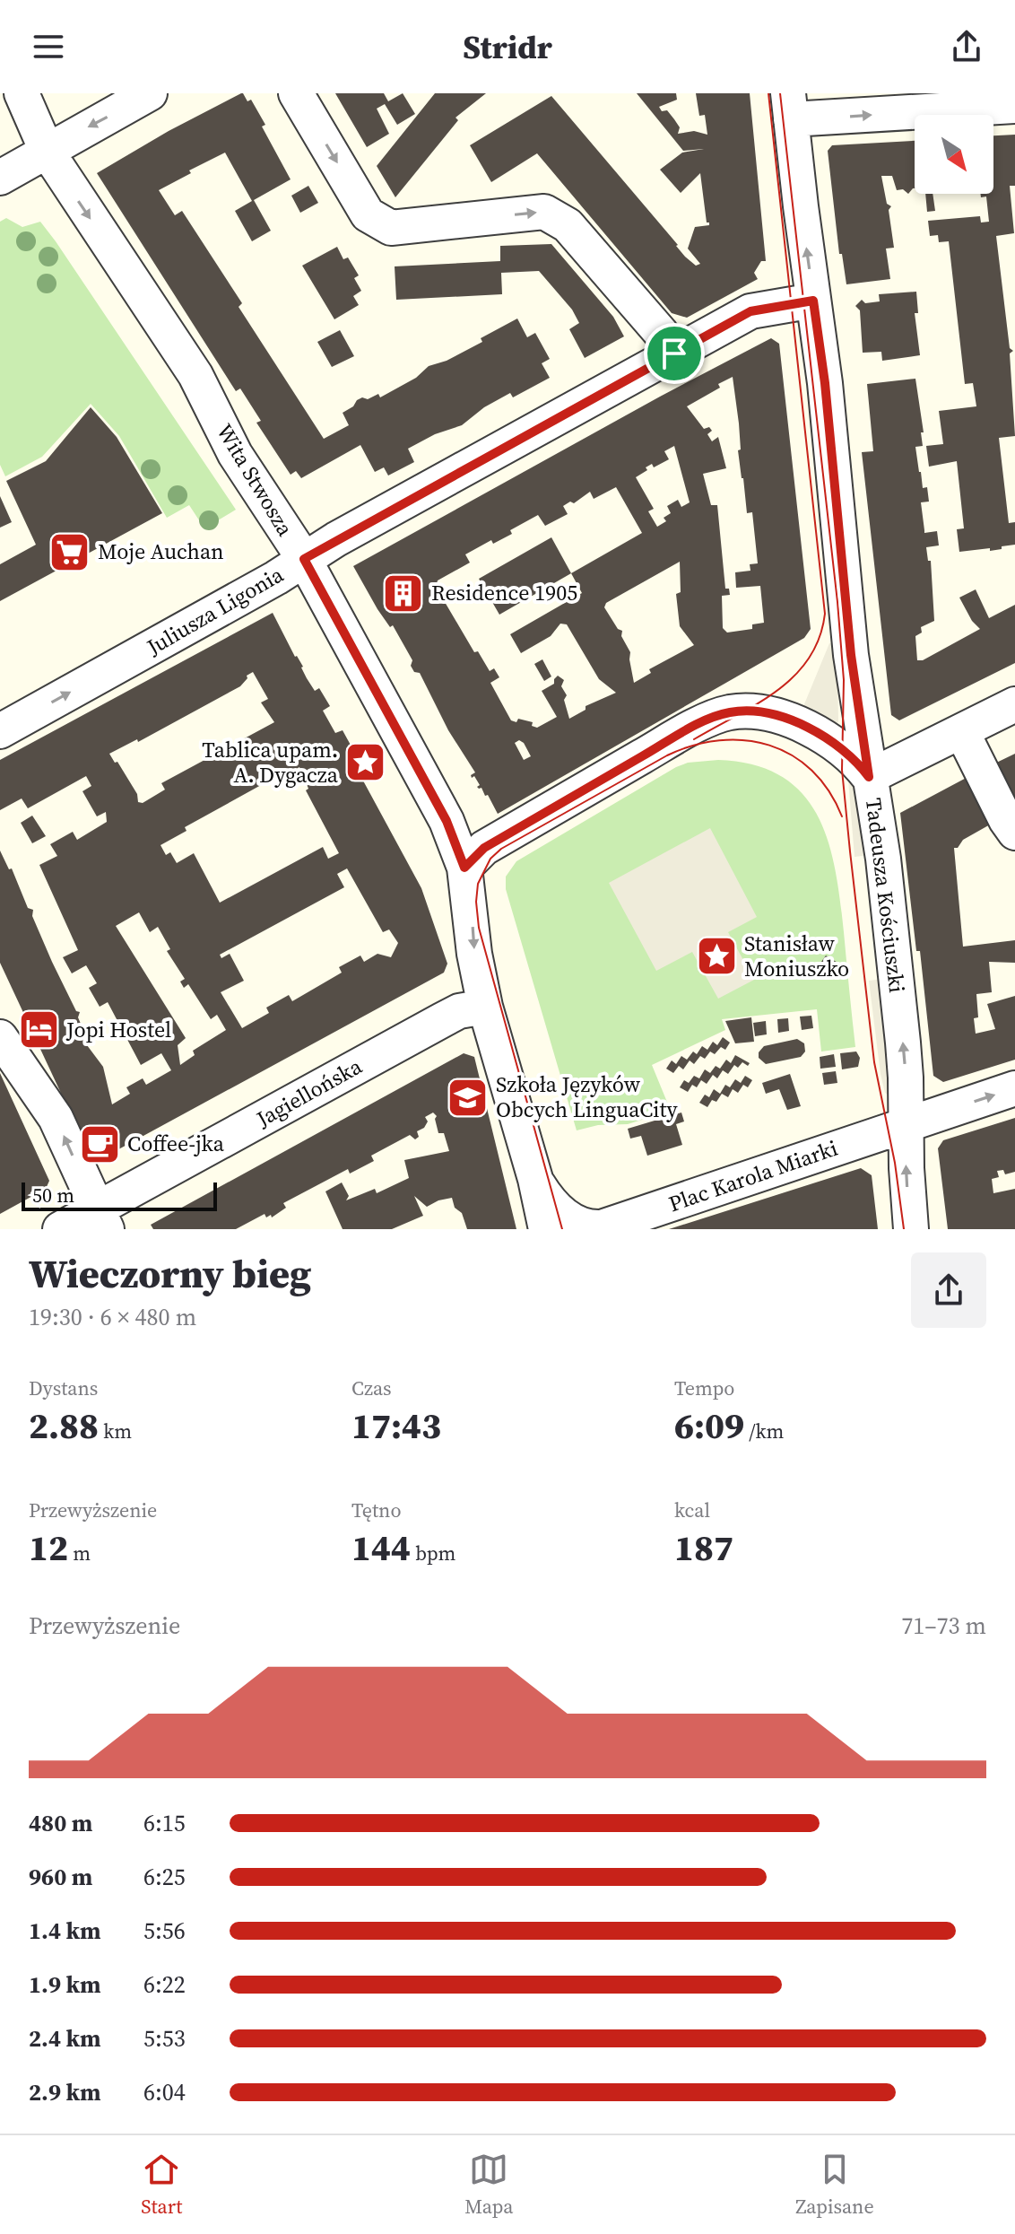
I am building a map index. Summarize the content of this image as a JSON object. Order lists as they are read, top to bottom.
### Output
{
  "streets": {
    "street": [
      "Wita Stwosza",
      "Juliusza Ligonia",
      "Tadeusza Kościuszki",
      "Jagiellońska",
      "Plac Karola Miarki"
    ]
  },
  "crossings": [
    ["Wita Stwosza", "Juliusza Ligonia"],
    ["Wita Stwosza", "Jagiellońska"],
    ["Wita Stwosza", "Plac Karola Miarki"],
    ["Juliusza Ligonia", "Tadeusza Kościuszki"],
    ["Tadeusza Kościuszki", "Plac Karola Miarki"]
  ],
  "one_way": ["Wita Stwosza", "Juliusza Ligonia", "Tadeusza Kościuszki"],
  "places": {
    "supermarket": ["Moje Auchan"],
    "building": ["Residence 1905"],
    "place": ["Tablica upam. A. Dygacza", "Stanisław Moniuszko"],
    "hotel": ["Jopi Hostel"],
    "school or university": ["Szkoła Języków Obcych LinguaCity"],
    "cafe": ["Coffee-jka"]
  },
  "scale_bar": "50 m",
  "north": "bottom right",
  "page": {
    "header": "Stridr",
    "scale": "50 m",
    "heading": ["Wieczorny bieg", "19:30 · 6 × 480 m"],
    "stats": [
      ["Dystans", "2.88 km"],
      ["Czas", "17:43"],
      ["Tempo", "6:09 /km"],
      ["Przewyższenie", "12 m"],
      ["Tętno", "144 bpm"],
      ["kcal", "187"]
    ],
    "chart": ["Przewyższenie", "71–73 m"],
    "list": [
      {
        "name": "480 m",
        "note": "6:15"
      },
      {
        "name": "960 m",
        "note": "6:25"
      },
      {
        "name": "1.4 km",
        "note": "5:56"
      },
      {
        "name": "1.9 km",
        "note": "6:22"
      },
      {
        "name": "2.4 km",
        "note": "5:53"
      },
      {
        "name": "2.9 km",
        "note": "6:04"
      }
    ],
    "tabs": ["Start", "Mapa", "Zapisane"]
  }
}
